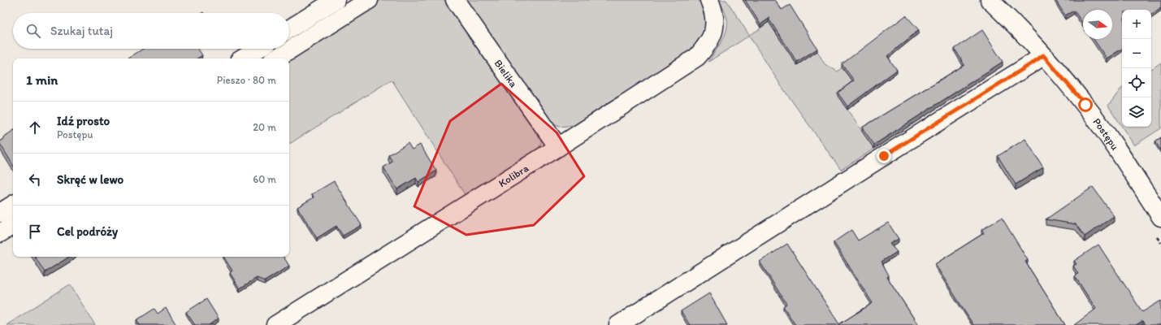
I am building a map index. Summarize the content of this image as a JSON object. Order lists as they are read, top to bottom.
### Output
{
  "streets": {
    "street": ["Bielika", "Postępu", "Kolibra"]
  },
  "crossings": [
    ["Bielika", "Kolibra"]
  ],
  "north": "right",
  "page": {
    "map_buttons": ["+", "−"],
    "search": "Szukaj tutaj",
    "heading": ["1 min", "Pieszo · 80 m"],
    "list": [
      ["Idź prosto", "Postępu", "20 m"],
      ["Skręć w lewo", "60 m"],
      "Cel podróży"
    ]
  }
}
